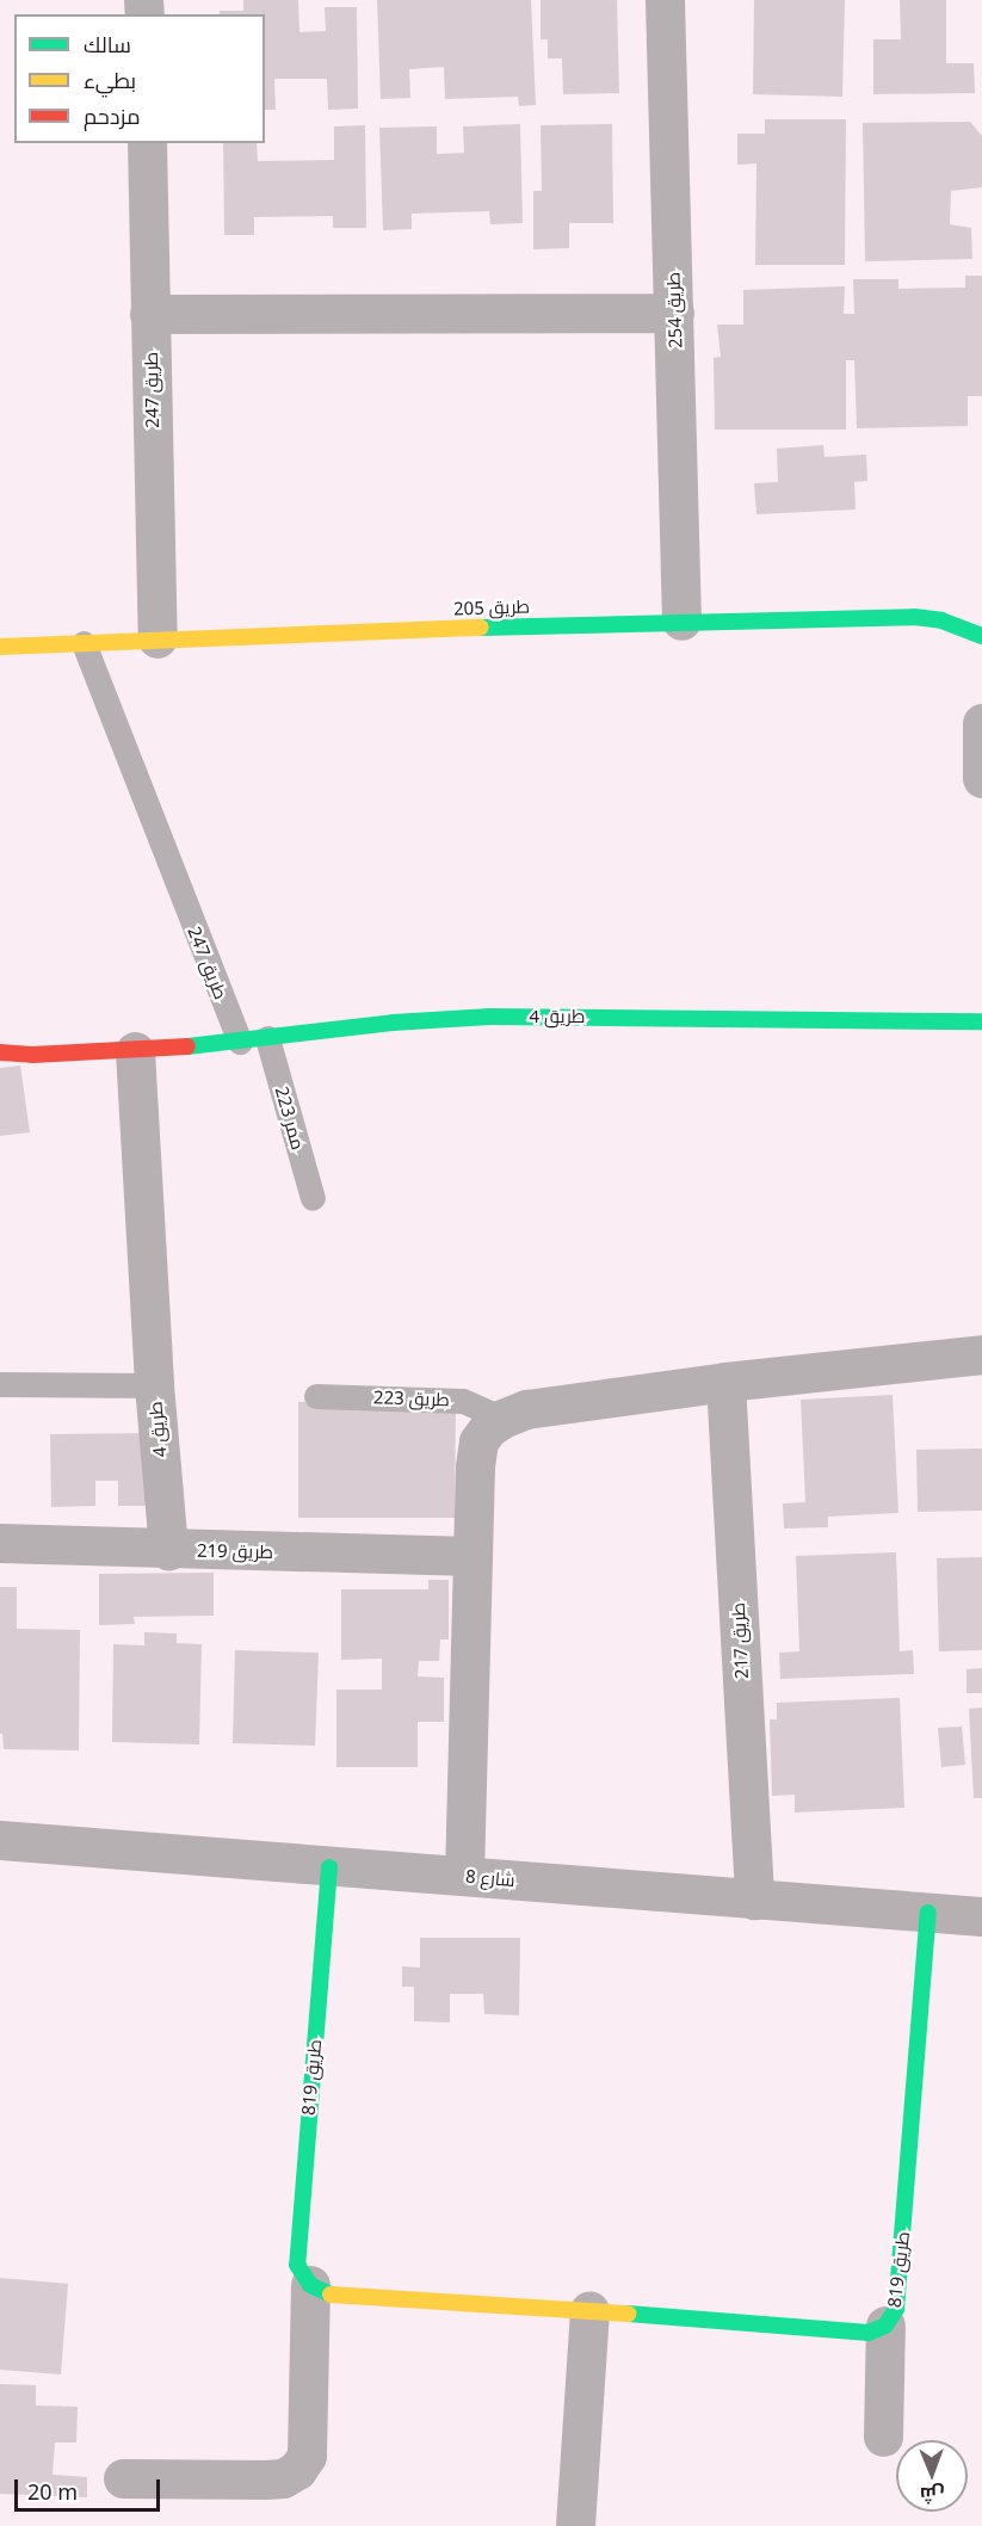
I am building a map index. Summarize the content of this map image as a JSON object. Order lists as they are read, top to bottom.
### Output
{
  "streets": {
    "street": [
      "طريق 254",
      "طريق 247",
      "طريق 205",
      "طريق 4",
      "طريق 219",
      "طريق 217",
      "شارع 8",
      "طريق 819"
    ],
    "lane": ["ممر 223", "طريق 223"]
  },
  "crossings": [
    ["طريق 254", "طريق 205"],
    ["طريق 247", "طريق 205"],
    ["طريق 247", "طريق 4"],
    ["طريق 4", "ممر 223"],
    ["طريق 4", "طريق 219"],
    ["طريق 217", "شارع 8"],
    ["شارع 8", "طريق 819"]
  ],
  "legend": ["سالك", "بطيء", "مزدحم"],
  "scale_bar": "20 m",
  "north": "bottom"
}
